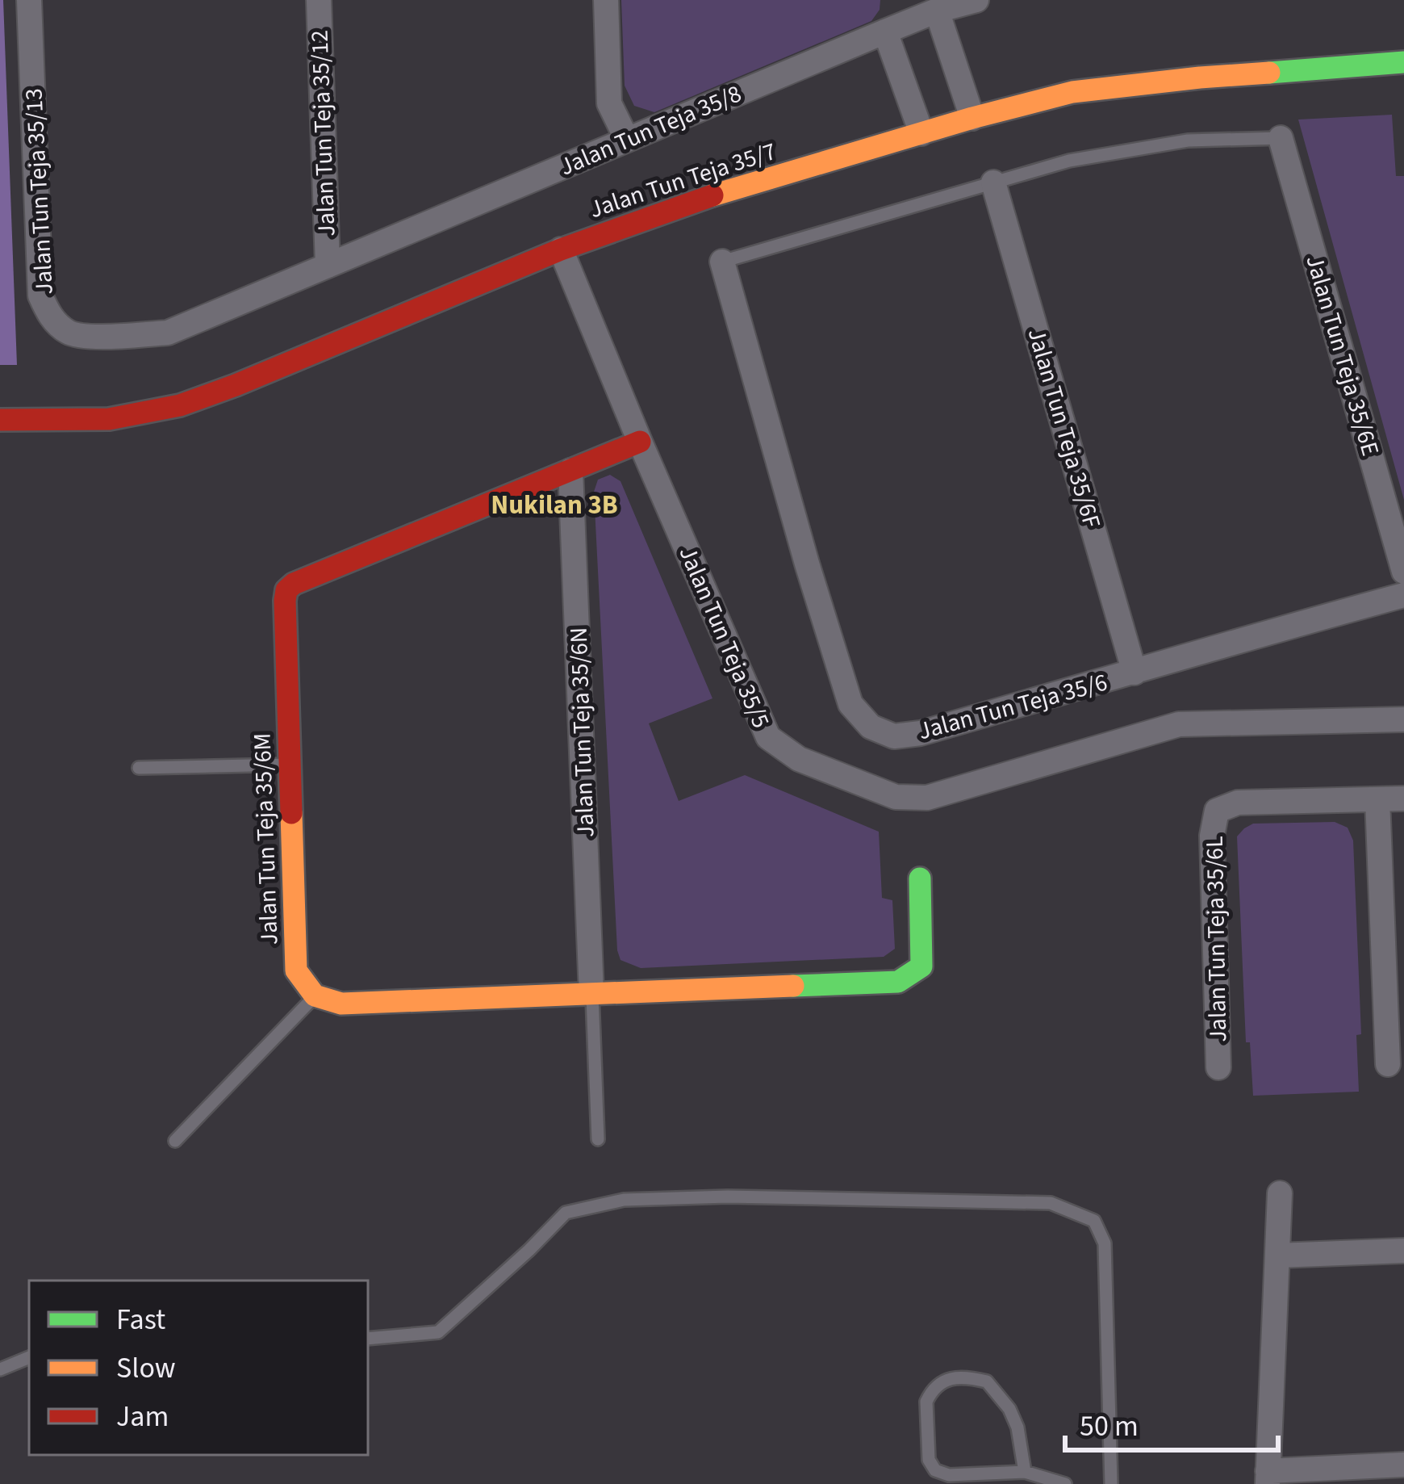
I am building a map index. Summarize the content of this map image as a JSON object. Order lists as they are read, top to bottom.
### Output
{
  "streets": {
    "street": [
      "Jalan Tun Teja 35/8",
      "Jalan Tun Teja 35/12",
      "Jalan Tun Teja 35/7",
      "Jalan Tun Teja 35/13",
      "Jalan Tun Teja 35/6E",
      "Jalan Tun Teja 35/6F",
      "Jalan Tun Teja 35/5",
      "Jalan Tun Teja 35/6",
      "Jalan Tun Teja 35/6N",
      "Jalan Tun Teja 35/6M",
      "Jalan Tun Teja 35/6L"
    ]
  },
  "crossings": [
    ["Jalan Tun Teja 35/8", "Jalan Tun Teja 35/12"],
    ["Jalan Tun Teja 35/8", "Jalan Tun Teja 35/13"],
    ["Jalan Tun Teja 35/12", "Jalan Tun Teja 35/13"],
    ["Jalan Tun Teja 35/7", "Jalan Tun Teja 35/5"],
    ["Jalan Tun Teja 35/6F", "Jalan Tun Teja 35/6"],
    ["Jalan Tun Teja 35/5", "Jalan Tun Teja 35/6M"],
    ["Jalan Tun Teja 35/6N", "Jalan Tun Teja 35/6M"]
  ],
  "districts": ["Nukilan 3B"],
  "legend": ["Fast", "Slow", "Jam"],
  "scale_bar": "50 m"
}
